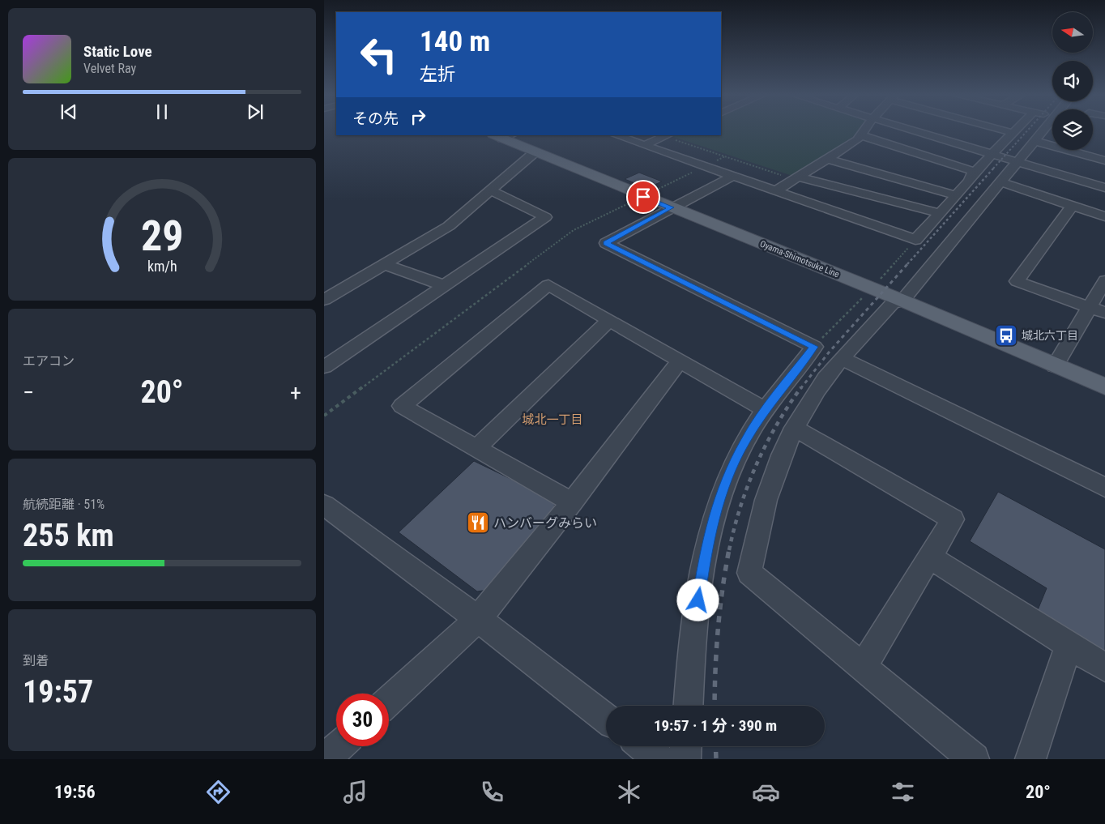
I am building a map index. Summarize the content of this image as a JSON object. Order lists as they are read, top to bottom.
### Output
{
  "streets": {
    "main road": ["Oyama-Shimotsuke Line"]
  },
  "districts": ["城北一丁目"],
  "places": {
    "bus stop": ["城北六丁目"],
    "restaurant": ["ハンバーグみらい"]
  },
  "north": "left",
  "page": {
    "turn": ["140 m", "左折"],
    "song": ["Static Love", "Velvet Ray"],
    "then": "その先",
    "tile": [
      "エアコン",
      ["航続距離 · 51%", "255 km"],
      ["到着", "19:57"]
    ],
    "heat": ["−", "20°", "+"],
    "limit": "30",
    "trip": "19:57 · 1 分 · 390 m",
    "tabs": ["19:56", "20°"],
    "gauge": ["29", "km/h"]
  }
}
